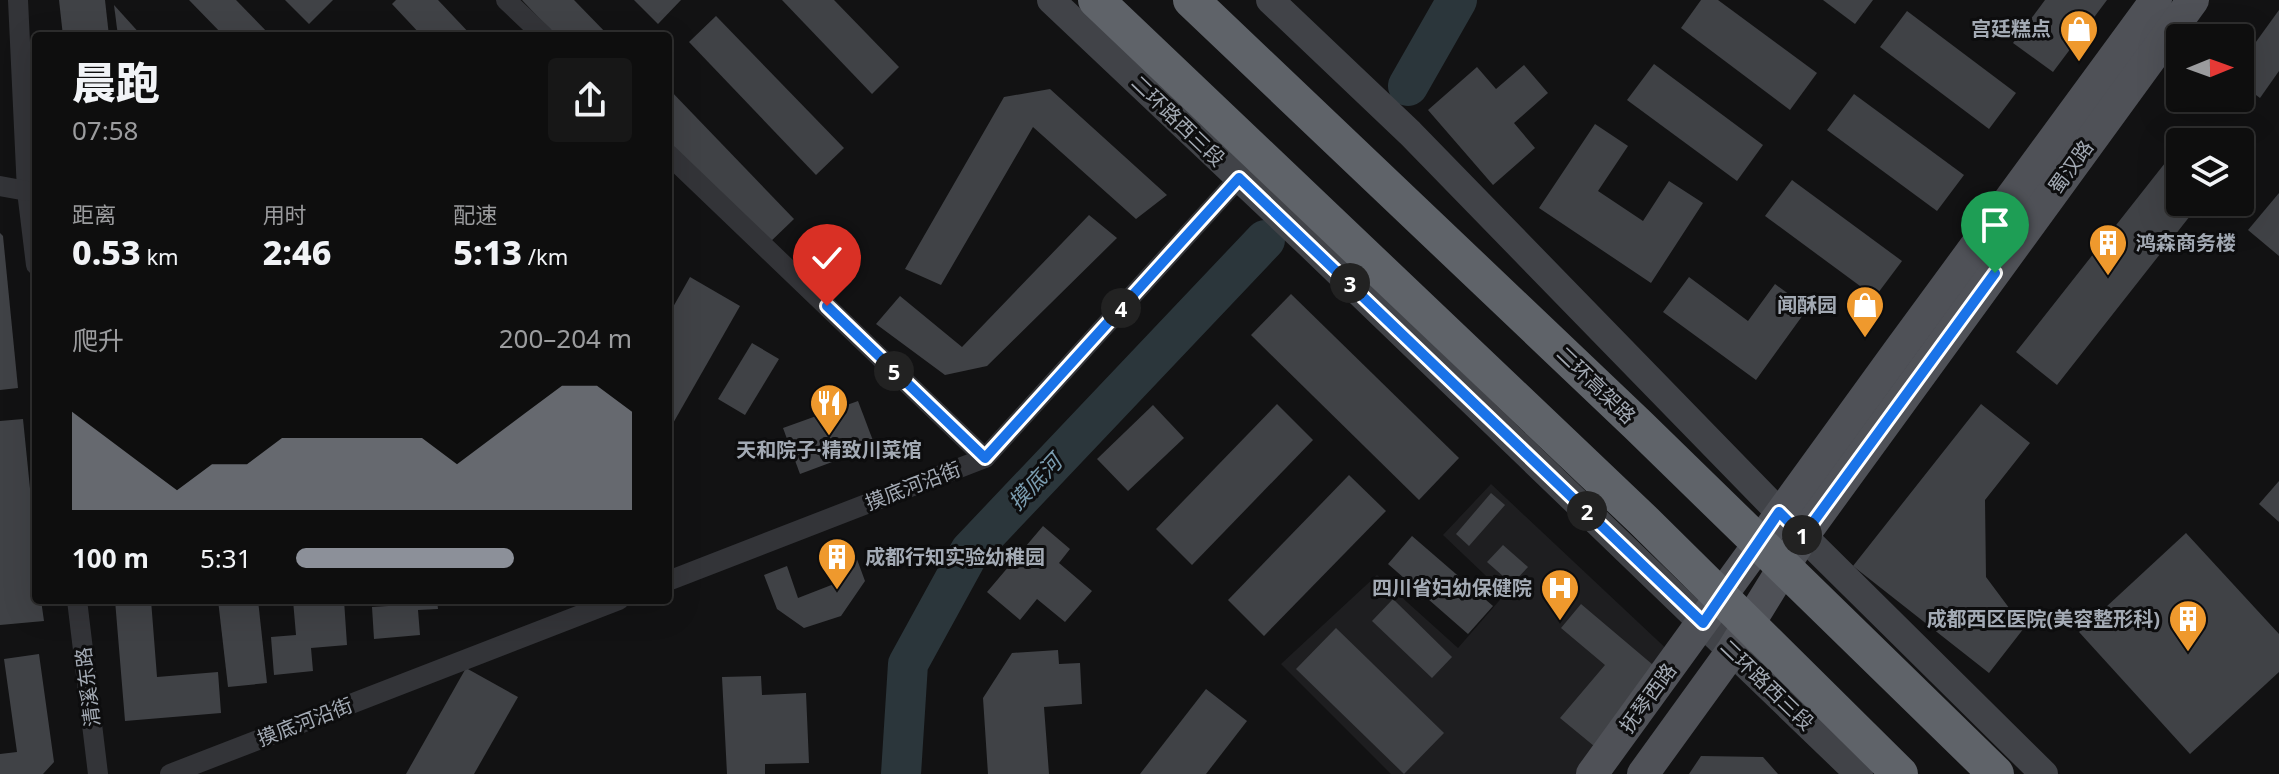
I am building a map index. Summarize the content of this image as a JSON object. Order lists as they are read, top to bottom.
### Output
{
  "streets": {
    "highway": ["二环高架路"],
    "main road": ["二环路西三段", "蜀汉路", "抚琴西路"],
    "street": ["摸底河沿街", "清溪东路"]
  },
  "crossings": [
    ["二环路西三段", "蜀汉路"],
    ["二环路西三段", "摸底河沿街"],
    ["二环路西三段", "抚琴西路"],
    ["蜀汉路", "抚琴西路"]
  ],
  "water": ["摸底河"],
  "places": {
    "shop": ["宫廷糕点", "闻酥园"],
    "building": ["鸿森商务楼", "成都行知实验幼稚园", "成都西区医院(美容整形科)"],
    "restaurant": ["天和院子·精致川菜馆"],
    "hospital": ["四川省妇幼保健院"]
  },
  "north": "right",
  "page": {
    "heading": ["晨跑", "07:58"],
    "stats": [
      ["距离", "0.53 km"],
      ["用时", "2:46"],
      ["配速", "5:13 /km"]
    ],
    "pins": [
      "3",
      "4",
      "5",
      "2",
      "1"
    ],
    "chart": ["爬升", "200–204 m"],
    "list": [
      {
        "name": "100 m",
        "note": "5:31"
      }
    ]
  }
}
